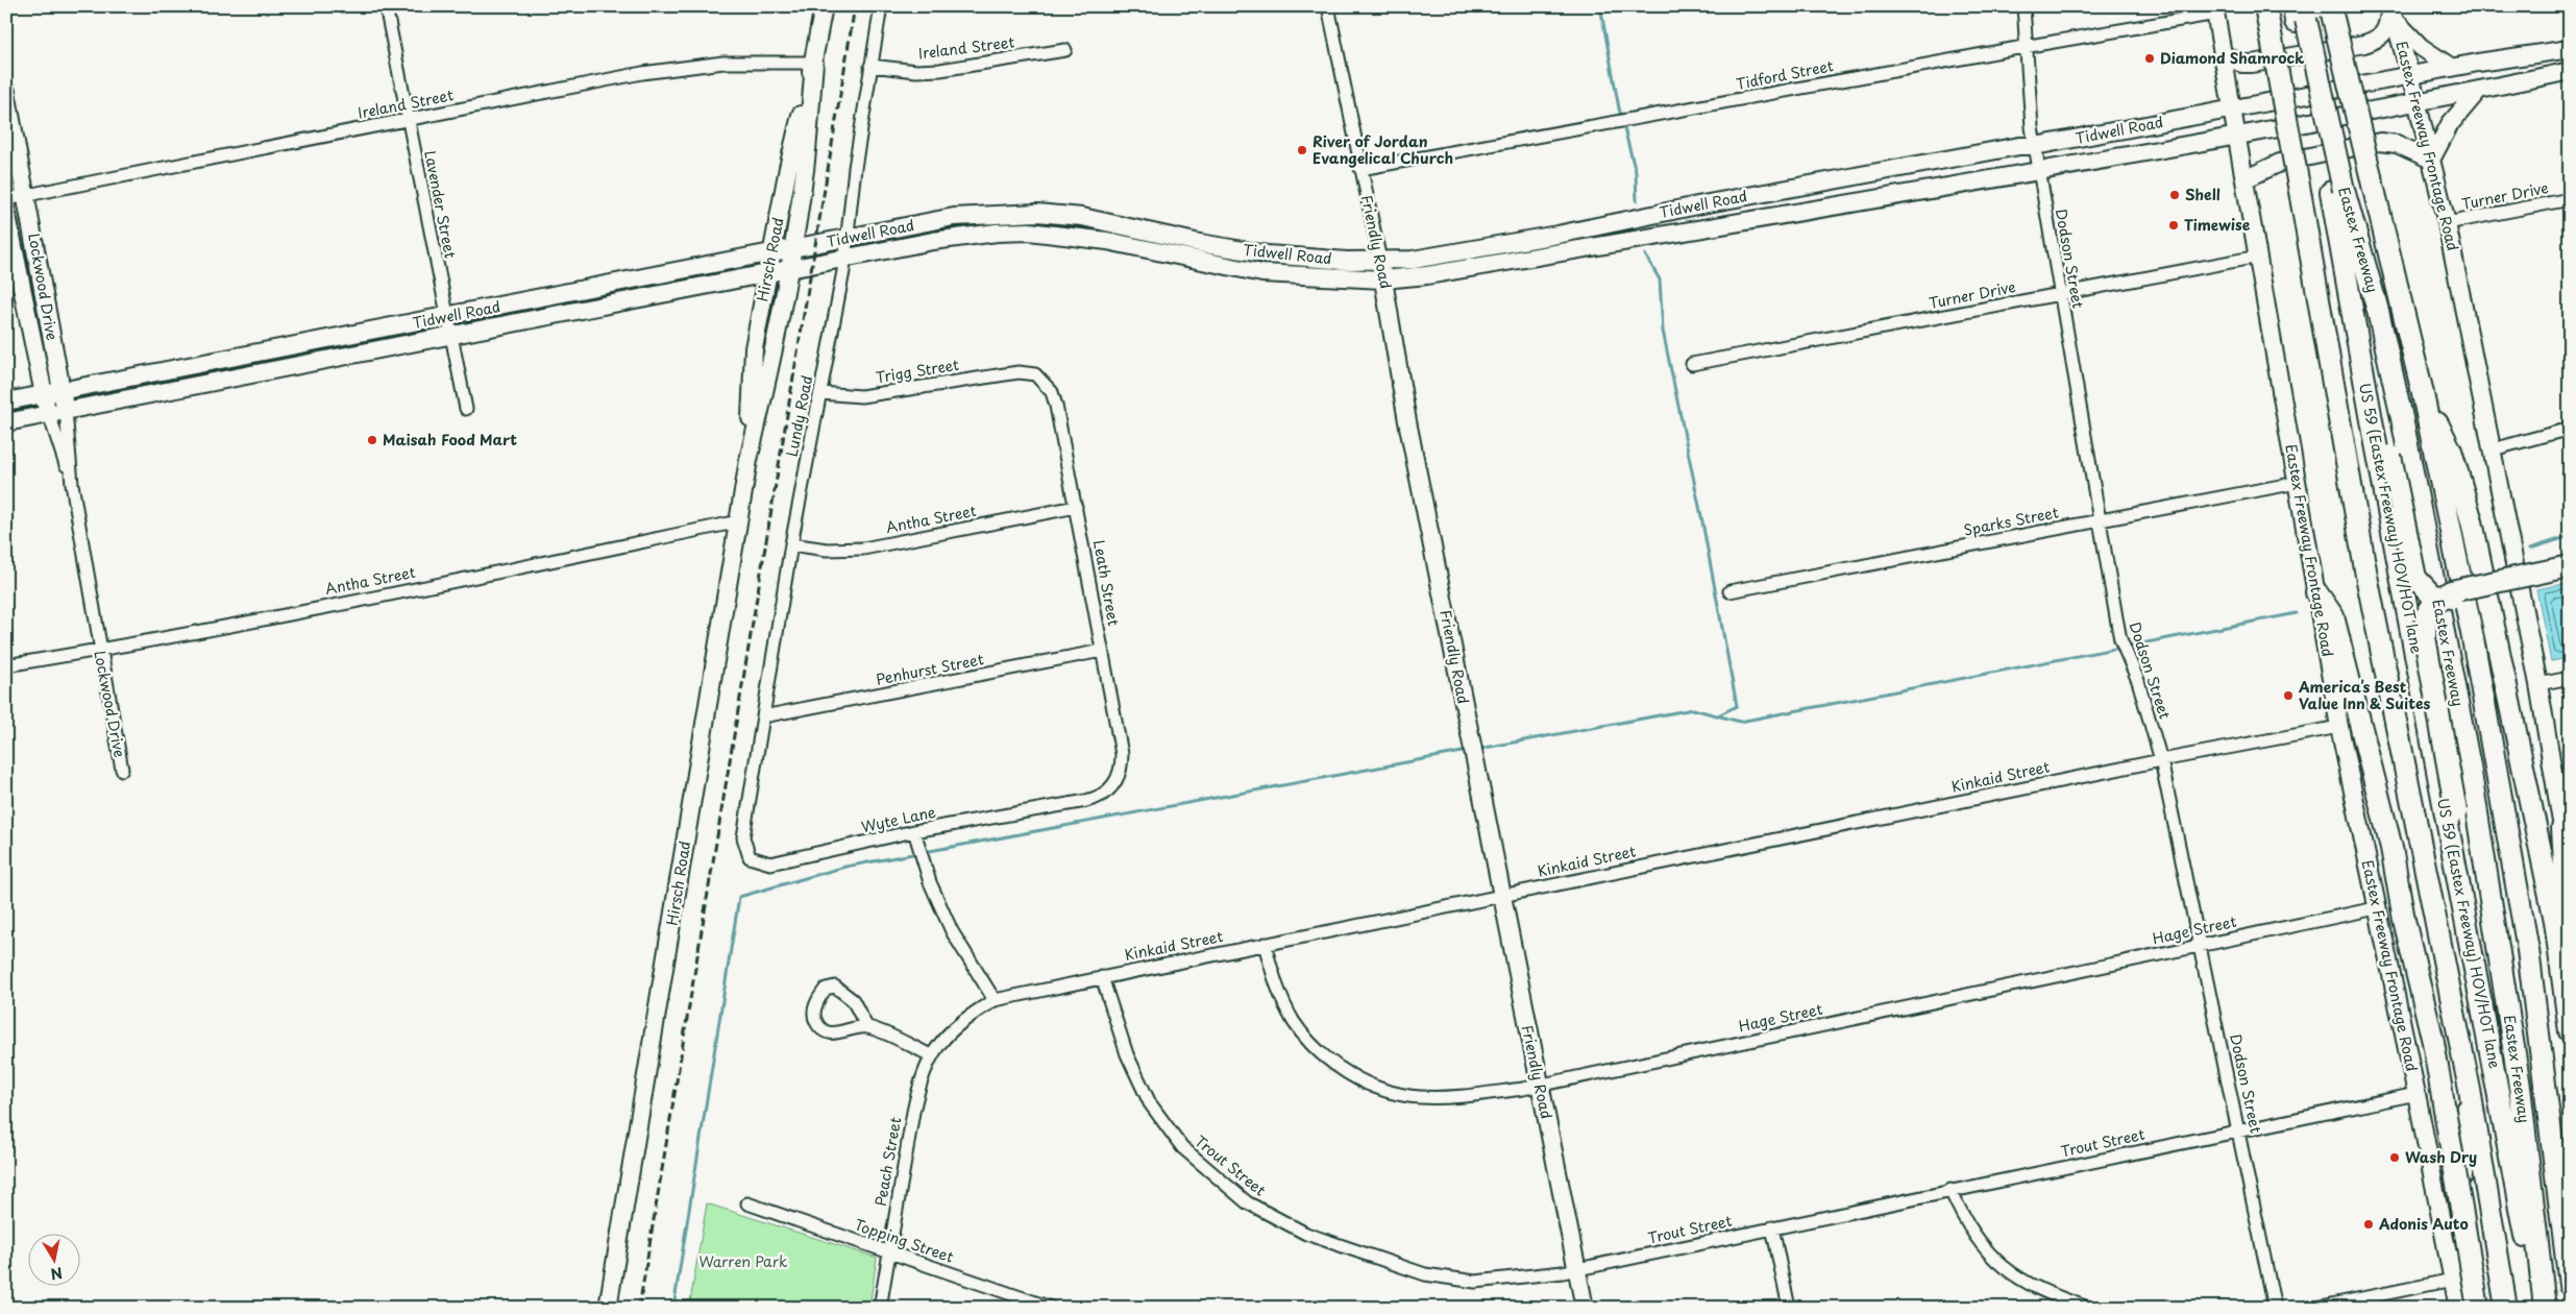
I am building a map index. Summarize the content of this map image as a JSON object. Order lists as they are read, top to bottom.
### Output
{
  "streets": {
    "highway": ["Eastex Freeway", "US 59 (Eastex Freeway) HOV/HOT lane"],
    "main road": [
      "Tidwell Road",
      "Eastex Freeway Frontage Road",
      "Friendly Road",
      "Hirsch Road",
      "Lockwood Drive"
    ],
    "street": [
      "Ireland Street",
      "Tidford Street",
      "Turner Drive",
      "Lavender Street",
      "Dodson Street",
      "Trigg Street",
      "Lundy Road",
      "Antha Street",
      "Sparks Street",
      "Leath Street",
      "Penhurst Street",
      "Kinkaid Street",
      "Wyte Lane",
      "Hage Street",
      "Trout Street",
      "Peach Street",
      "Topping Street"
    ]
  },
  "crossings": [
    ["Ireland Street", "Lavender Street"],
    ["Ireland Street", "Hirsch Road"],
    ["Ireland Street", "Lockwood Drive"],
    ["Ireland Street", "Lundy Road"],
    ["Tidford Street", "Eastex Freeway Frontage Road"],
    ["Tidford Street", "Friendly Road"],
    ["Tidford Street", "Dodson Street"],
    ["Tidwell Road", "Eastex Freeway Frontage Road"],
    ["Tidwell Road", "Lavender Street"],
    ["Tidwell Road", "Friendly Road"],
    ["Tidwell Road", "Dodson Street"],
    ["Tidwell Road", "Hirsch Road"],
    ["Tidwell Road", "Lockwood Drive"],
    ["Tidwell Road", "Lundy Road"],
    ["Eastex Freeway Frontage Road", "Turner Drive"],
    ["Eastex Freeway Frontage Road", "Sparks Street"],
    ["Eastex Freeway Frontage Road", "Kinkaid Street"],
    ["Eastex Freeway Frontage Road", "Hage Street"],
    ["Eastex Freeway Frontage Road", "Trout Street"],
    ["Turner Drive", "Dodson Street"],
    ["Eastex Freeway", "US 59 (Eastex Freeway) HOV/HOT lane"],
    ["Friendly Road", "Kinkaid Street"],
    ["Friendly Road", "Hage Street"],
    ["Friendly Road", "Trout Street"],
    ["Dodson Street", "Sparks Street"],
    ["Dodson Street", "Kinkaid Street"],
    ["Dodson Street", "Hage Street"],
    ["Dodson Street", "Trout Street"],
    ["Hirsch Road", "Antha Street"],
    ["Lockwood Drive", "Antha Street"],
    ["Trigg Street", "Lundy Road"],
    ["Trigg Street", "Leath Street"],
    ["Lundy Road", "Antha Street"],
    ["Lundy Road", "Penhurst Street"],
    ["Lundy Road", "Wyte Lane"],
    ["Antha Street", "Leath Street"],
    ["Leath Street", "Penhurst Street"],
    ["Leath Street", "Wyte Lane"],
    ["Kinkaid Street", "Hage Street"],
    ["Kinkaid Street", "Trout Street"],
    ["Kinkaid Street", "Peach Street"],
    ["Peach Street", "Topping Street"]
  ],
  "parks": ["Warren Park"],
  "places": [
    "Diamond Shamrock",
    "River of Jordan Evangelical Church",
    "Shell",
    "Timewise",
    "Maisah Food Mart",
    "America’s Best Value Inn & Suites",
    "Wash Dry",
    "Adonis Auto"
  ],
  "north": "bottom"
}
